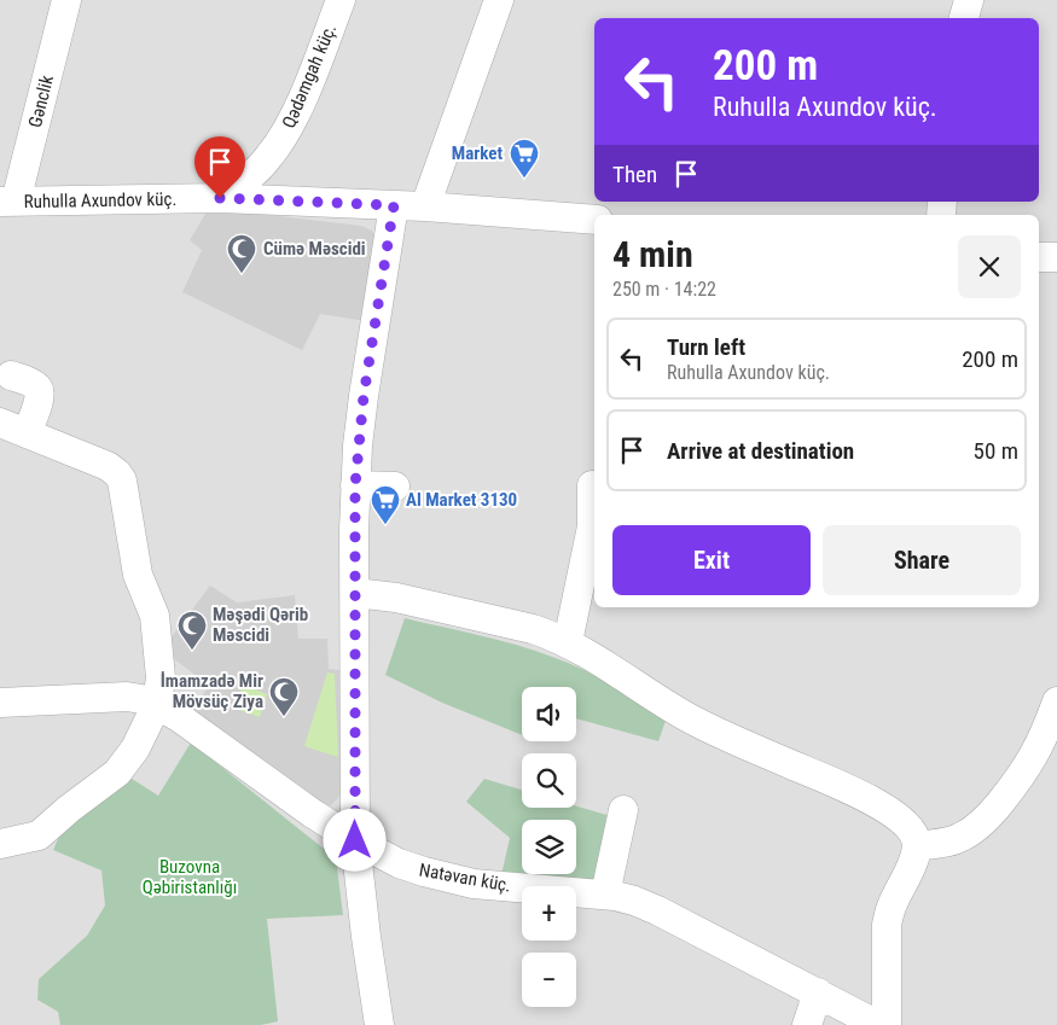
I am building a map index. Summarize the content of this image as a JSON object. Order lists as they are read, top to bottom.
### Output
{
  "streets": {
    "street": [
      "Qədəmgah küç.",
      "Gənclik",
      "Ruhulla Axundov küç.",
      "Natəvan küç."
    ]
  },
  "crossings": [
    ["Qədəmgah küç.", "Ruhulla Axundov küç."],
    ["Gənclik", "Ruhulla Axundov küç."]
  ],
  "parks": ["Buzovna Qəbiristanlığı"],
  "places": {
    "supermarket": ["Market", "Al Market 3130"],
    "mosque": ["Cümə Məscidi", "Məşədi Qərib Məscidi", "İmamzadə Mir Mövsüç Ziya"]
  },
  "page": {
    "turn": ["200 m", "Ruhulla Axundov küç."],
    "then": "Then",
    "heading": ["4 min", "250 m · 14:22"],
    "list": [
      {
        "name": "Turn left",
        "note": "Ruhulla Axundov küç.",
        "value": "200 m"
      },
      {
        "name": "Arrive at destination",
        "value": "50 m"
      }
    ],
    "buttons": ["Exit", "Share"],
    "map_buttons": ["+", "−"]
  }
}
